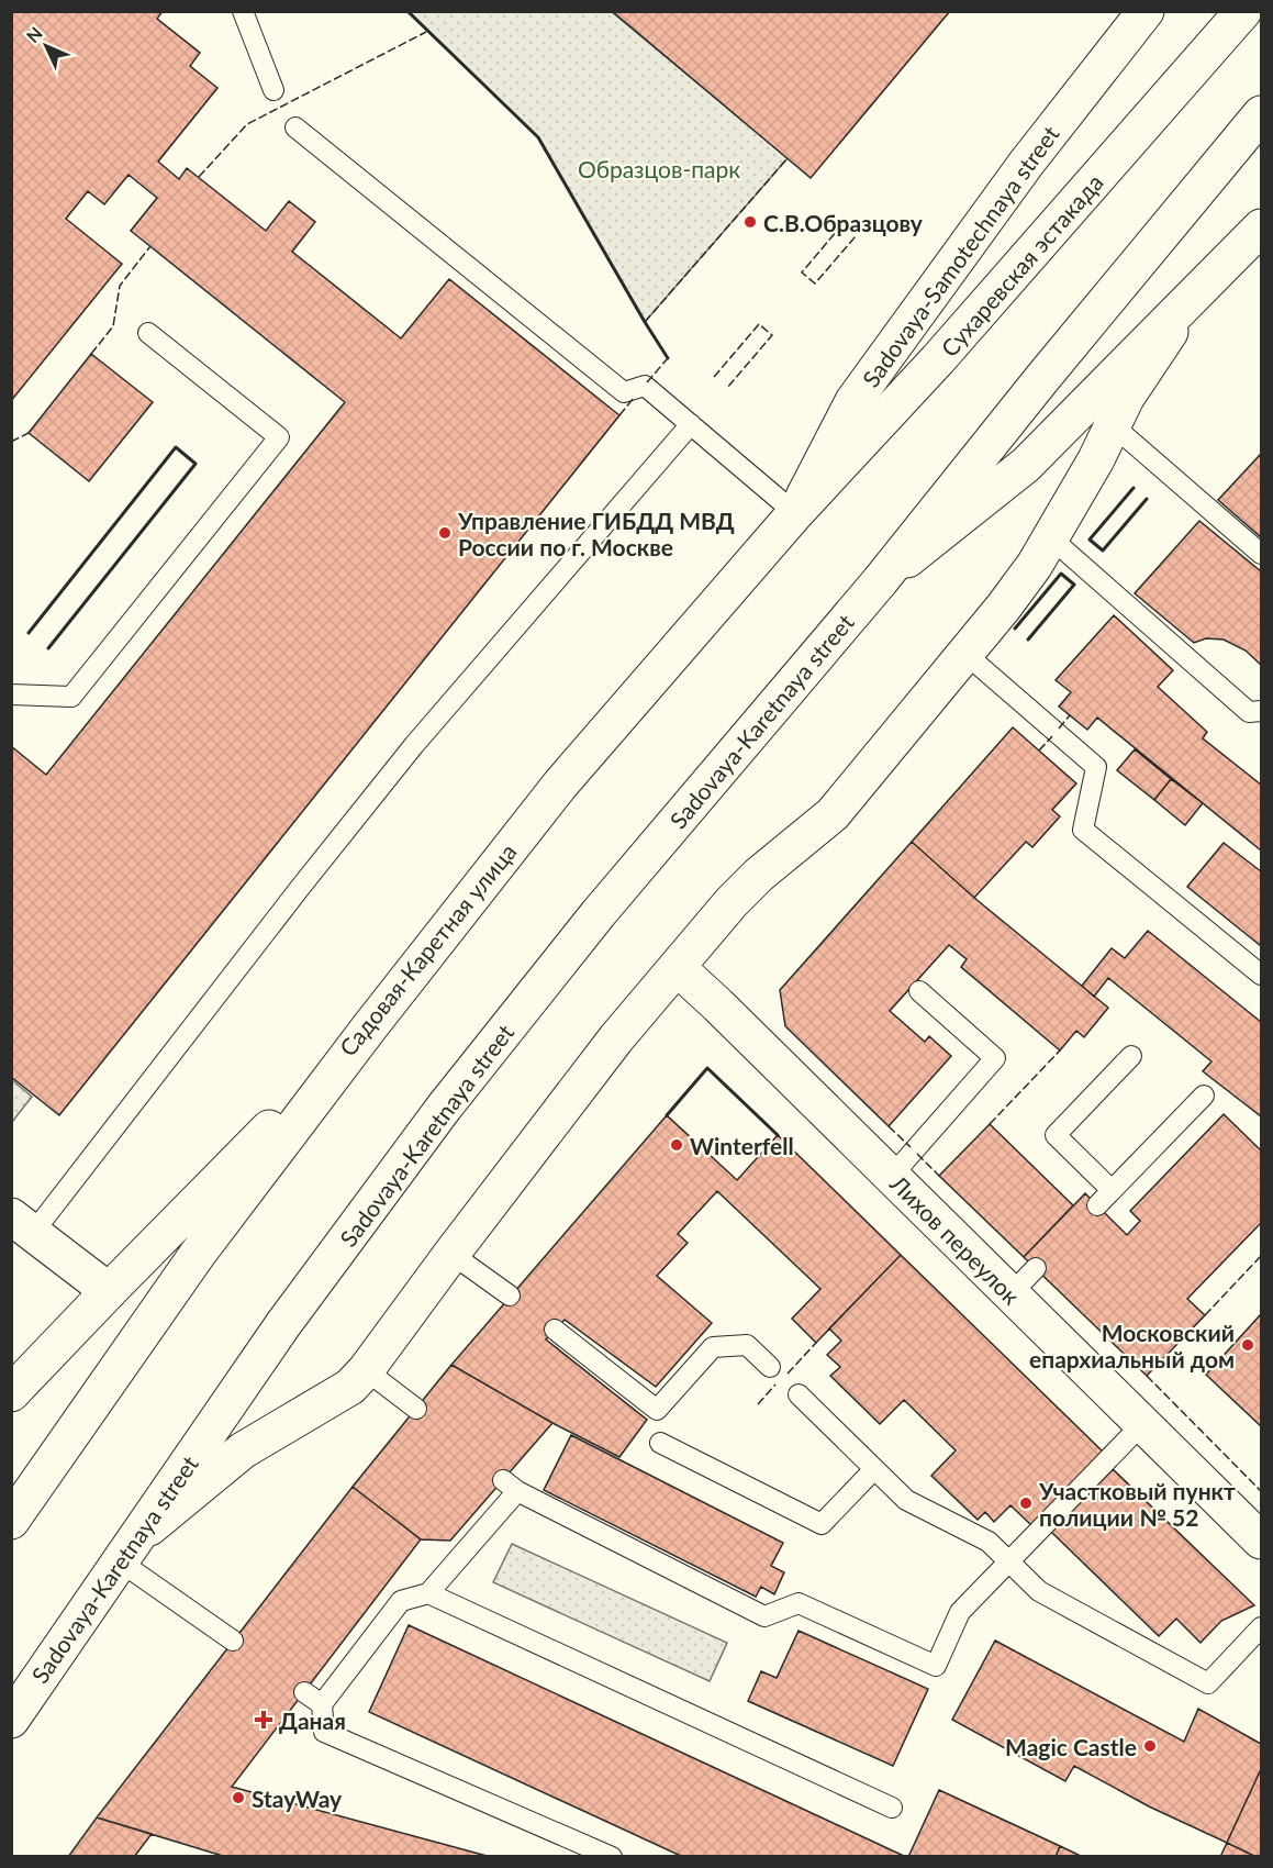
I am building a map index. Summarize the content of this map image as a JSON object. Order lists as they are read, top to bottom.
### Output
{
  "streets": {
    "main road": [
      "Sadovaya-Samotechnaya street",
      "Сухаревская эстакада",
      "Sadovaya-Karetnaya street",
      "Садовая-Каретная улица",
      "Лихов переулок"
    ]
  },
  "crossings": [
    ["Sadovaya-Samotechnaya street", "Сухаревская эстакада"],
    ["Sadovaya-Samotechnaya street", "Садовая-Каретная улица"],
    ["Сухаревская эстакада", "Садовая-Каретная улица"]
  ],
  "parks": ["Образцов-парк"],
  "places": {
    "other": [
      "С.В.Образцову",
      "Управление ГИБДД МВД России по г. Москве",
      "Winterfell",
      "Московский епархиальный дом",
      "Участковый пункт полиции № 52",
      "Magic Castle",
      "StayWay"
    ],
    "health": ["Даная"]
  },
  "north": "top left"
}
